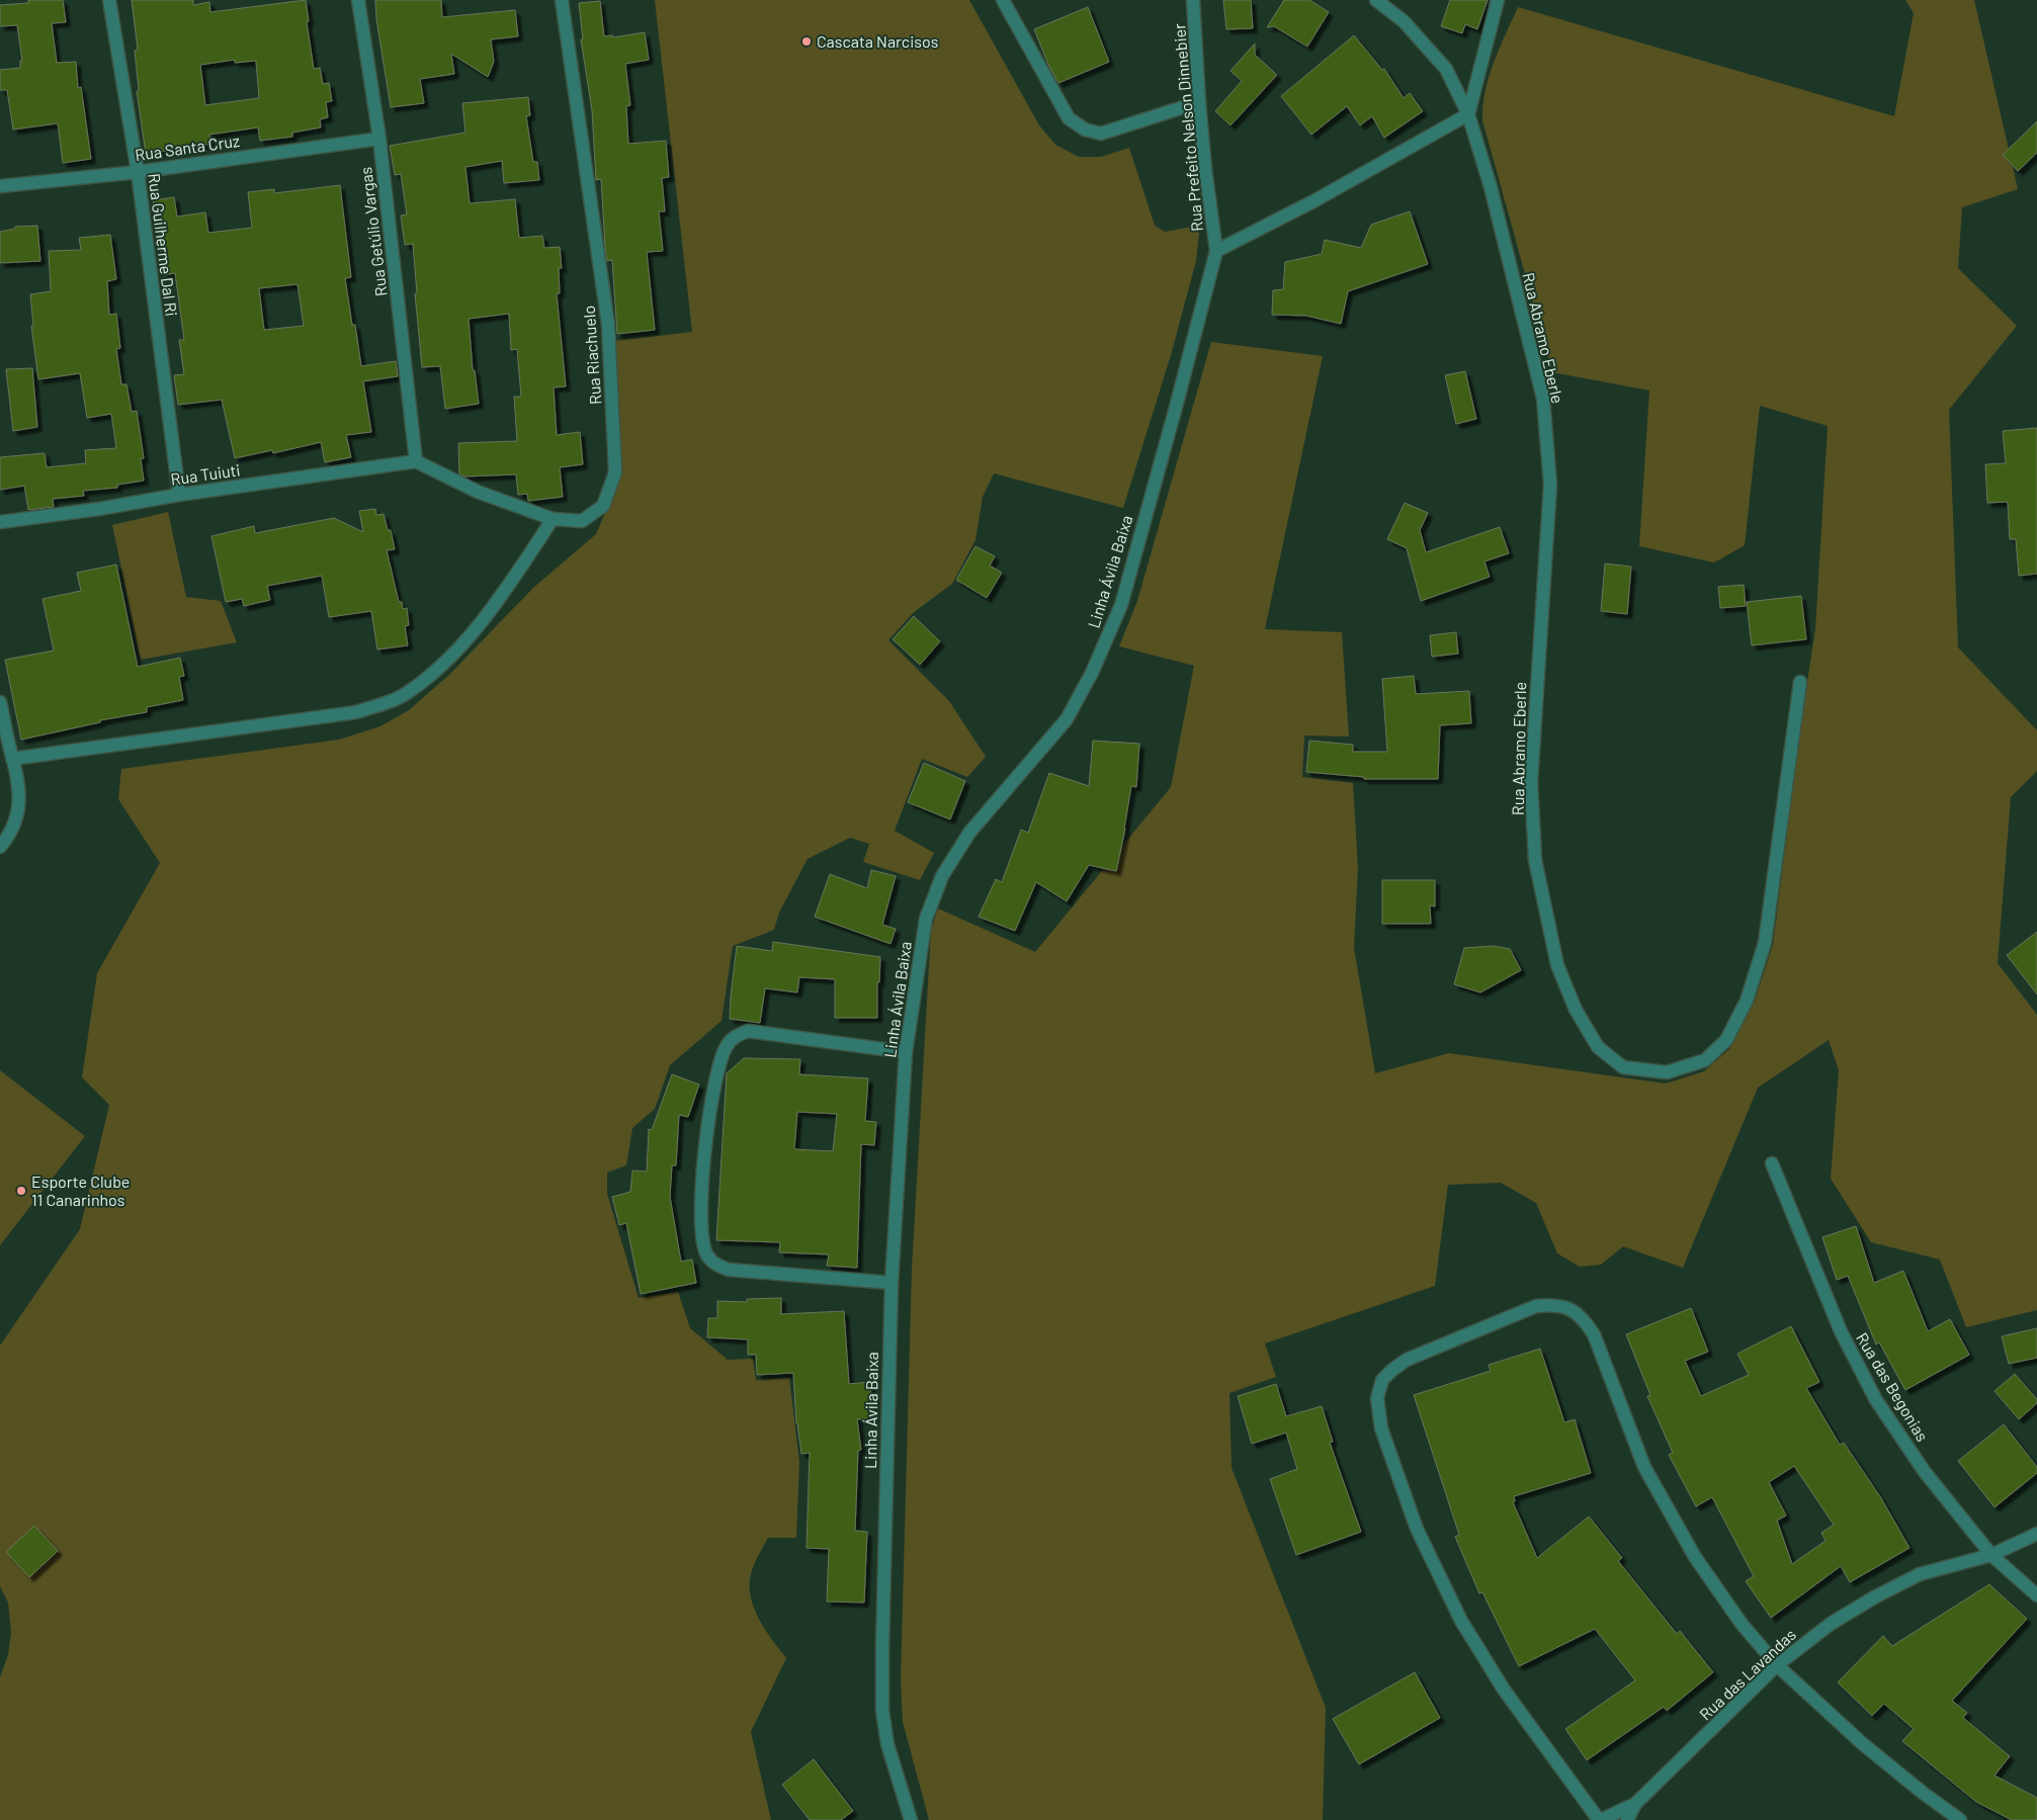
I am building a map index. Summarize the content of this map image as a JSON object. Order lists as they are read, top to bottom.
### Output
{
  "streets": {
    "street": [
      "Rua Prefeito Nelson Dinnebier",
      "Rua Santa Cruz",
      "Rua Getúlio Vargas",
      "Rua Guilherme Dal Ri",
      "Rua Abramo Eberle",
      "Rua Riachuelo",
      "Rua Tuiuti",
      "Linha Ávila Baixa",
      "Rua das Begonias",
      "Rua das Lavandas"
    ]
  },
  "crossings": [
    ["Rua Prefeito Nelson Dinnebier", "Linha Ávila Baixa"],
    ["Rua Santa Cruz", "Rua Getúlio Vargas"],
    ["Rua Santa Cruz", "Rua Guilherme Dal Ri"],
    ["Rua Getúlio Vargas", "Rua Riachuelo"],
    ["Rua Getúlio Vargas", "Rua Tuiuti"],
    ["Rua Guilherme Dal Ri", "Rua Tuiuti"],
    ["Rua Riachuelo", "Rua Tuiuti"],
    ["Rua das Begonias", "Rua das Lavandas"]
  ],
  "places": ["Cascata Narcisos", "Esporte Clube 11 Canarinhos"]
}
